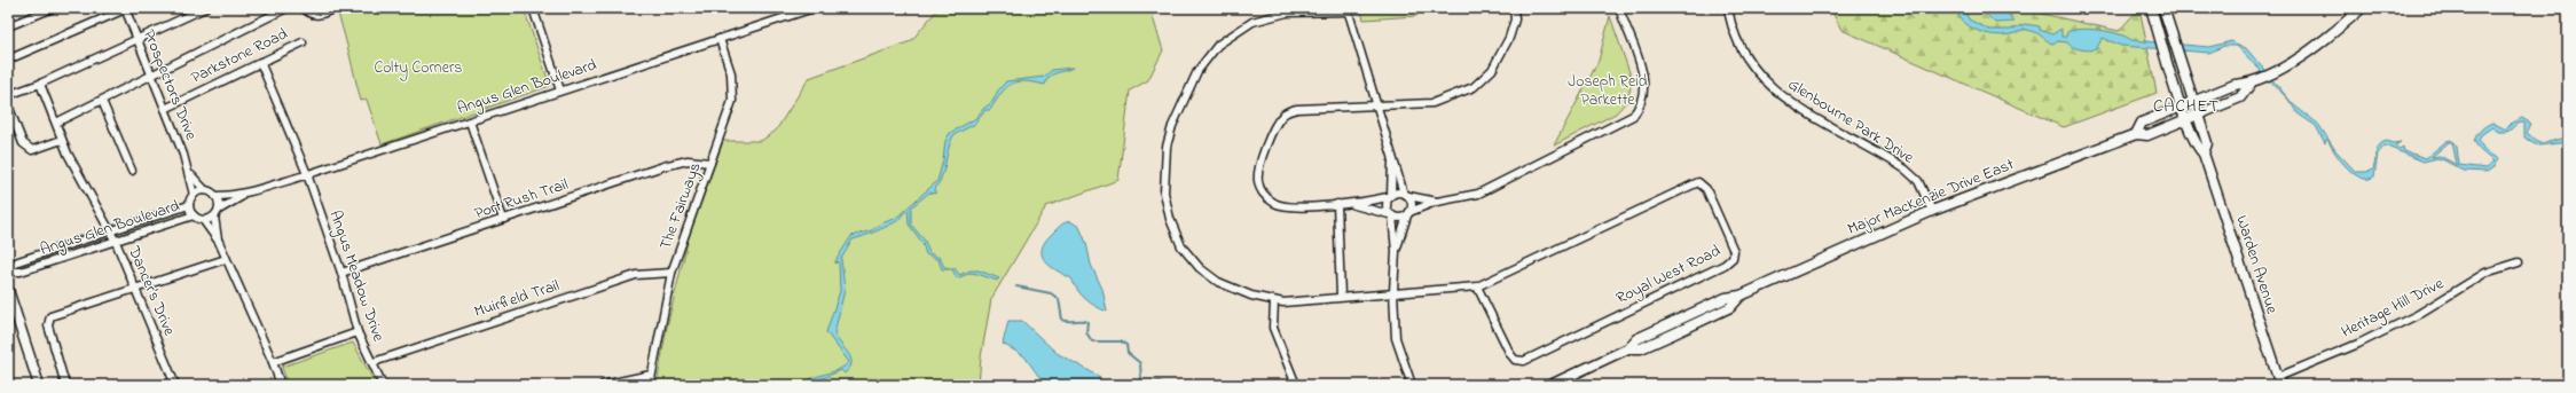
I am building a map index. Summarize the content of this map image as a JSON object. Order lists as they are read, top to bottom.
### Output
{
  "streets": {
    "main road": ["Major MacKenzie Drive East", "Warden Avenue"],
    "street": [
      "Parkstone Road",
      "Prospectors Drive",
      "Angus Glen Boulevard",
      "Glenbourne Park Drive",
      "Port Rush Trail",
      "The Fairways",
      "Royal West Road",
      "Angus Meadow Drive",
      "Dancer's Drive",
      "Muirfield Trail",
      "Heritage Hill Drive"
    ]
  },
  "crossings": [
    ["Parkstone Road", "Prospectors Drive"],
    ["Parkstone Road", "Angus Meadow Drive"],
    ["Prospectors Drive", "Angus Glen Boulevard"],
    ["Angus Glen Boulevard", "The Fairways"],
    ["Angus Glen Boulevard", "Angus Meadow Drive"],
    ["Angus Glen Boulevard", "Dancer's Drive"],
    ["Glenbourne Park Drive", "Major MacKenzie Drive East"],
    ["Major MacKenzie Drive East", "Warden Avenue"],
    ["Port Rush Trail", "The Fairways"],
    ["Port Rush Trail", "Angus Meadow Drive"],
    ["The Fairways", "Muirfield Trail"],
    ["Warden Avenue", "Heritage Hill Drive"],
    ["Angus Meadow Drive", "Muirfield Trail"]
  ],
  "districts": ["CACHET"],
  "parks": ["Colty Corners", "Joseph Reid Parkette"]
}
